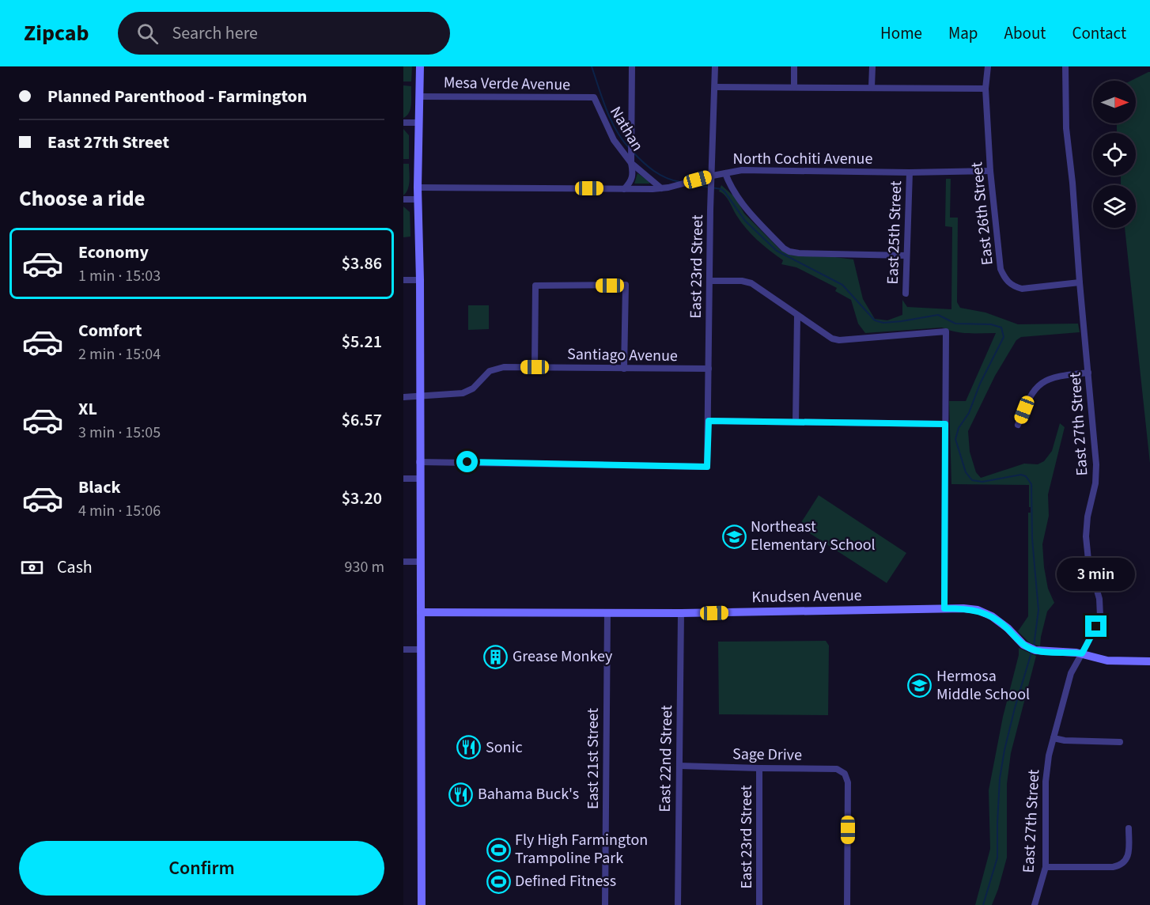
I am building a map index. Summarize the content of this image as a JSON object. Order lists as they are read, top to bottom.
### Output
{
  "streets": {
    "main road": ["Knudsen Avenue"],
    "street": [
      "Mesa Verde Avenue",
      "Nathan",
      "North Cochiti Avenue",
      "East 26th Street",
      "East 25th Street",
      "East 23rd Street",
      "Santiago Avenue",
      "East 27th Street",
      "Sage Drive",
      "East 21st Street",
      "East 22nd Street"
    ]
  },
  "crossings": [
    ["Mesa Verde Avenue", "Nathan"],
    ["Nathan", "North Cochiti Avenue"],
    ["North Cochiti Avenue", "East 26th Street"],
    ["North Cochiti Avenue", "East 25th Street"],
    ["North Cochiti Avenue", "East 23rd Street"],
    ["East 26th Street", "East 27th Street"],
    ["East 23rd Street", "Santiago Avenue"],
    ["East 23rd Street", "Sage Drive"],
    ["East 27th Street", "Knudsen Avenue"],
    ["Knudsen Avenue", "East 21st Street"],
    ["Knudsen Avenue", "East 22nd Street"],
    ["Sage Drive", "East 22nd Street"]
  ],
  "places": {
    "school or university": ["Northeast Elementary School", "Hermosa Middle School"],
    "building": ["Grease Monkey"],
    "restaurant": ["Sonic", "Bahama Buck's"],
    "sports": ["Fly High Farmington Trampoline Park", "Defined Fitness"]
  },
  "north": "right",
  "page": {
    "header": "Zipcab",
    "search": "Search here",
    "nav": [
      "Home",
      "Map",
      "About",
      "Contact"
    ],
    "banner": ["Planned Parenthood - Farmington", "East 27th Street"],
    "heading": "Choose a ride",
    "list": [
      {
        "name": "Economy",
        "note": "1 min · 15:03",
        "value": "$3.86"
      },
      {
        "name": "Comfort",
        "note": "2 min · 15:04",
        "value": "$5.21"
      },
      {
        "name": "XL",
        "note": "3 min · 15:05",
        "value": "$6.57"
      },
      {
        "name": "Black",
        "note": "4 min · 15:06",
        "value": "$3.20"
      }
    ],
    "pay": ["Cash", "930 m"],
    "bubble": "3 min",
    "buttons": "Confirm"
  }
}
